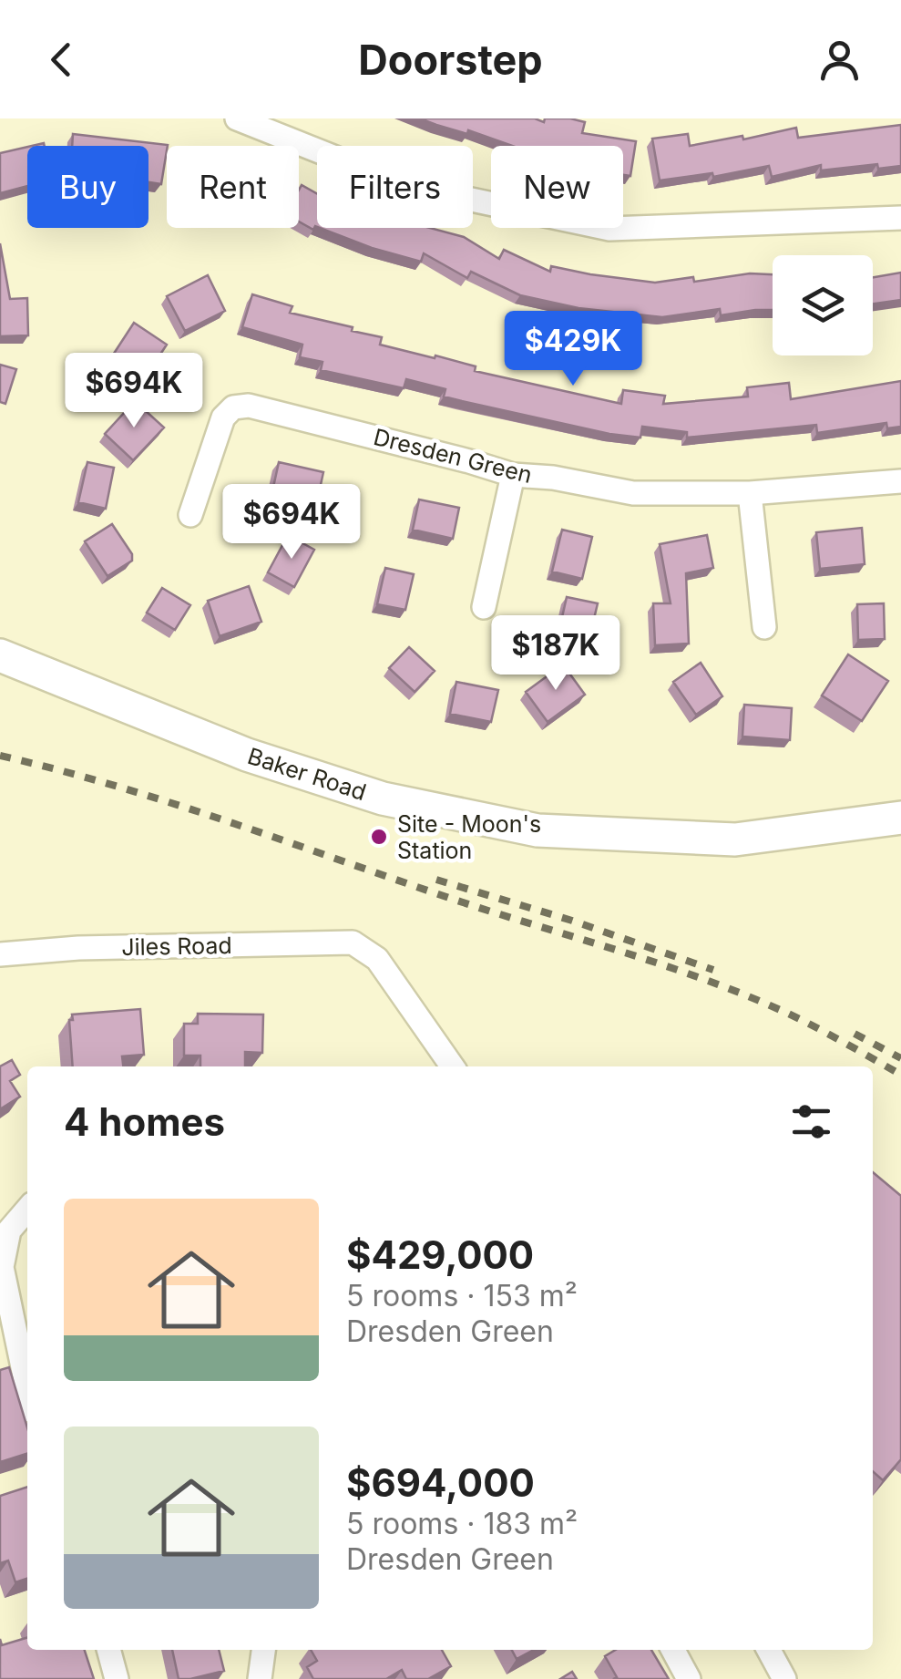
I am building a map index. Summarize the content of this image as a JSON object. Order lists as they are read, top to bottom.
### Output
{
  "streets": {
    "main road": ["Baker Road"],
    "street": ["Dresden Green", "Jiles Road"]
  },
  "places": ["Site - Moon's Station"],
  "page": {
    "header": "Doorstep",
    "chip": [
      "Buy",
      "Rent",
      "Filters",
      "New"
    ],
    "price": [
      "$429K",
      "$694K",
      "$694K",
      "$187K"
    ],
    "heading": "4 homes",
    "list": [
      {
        "name": "$429,000",
        "note": "5 rooms · 153 m² · Dresden Green"
      },
      {
        "name": "$694,000",
        "note": "5 rooms · 183 m² · Dresden Green"
      }
    ]
  }
}
